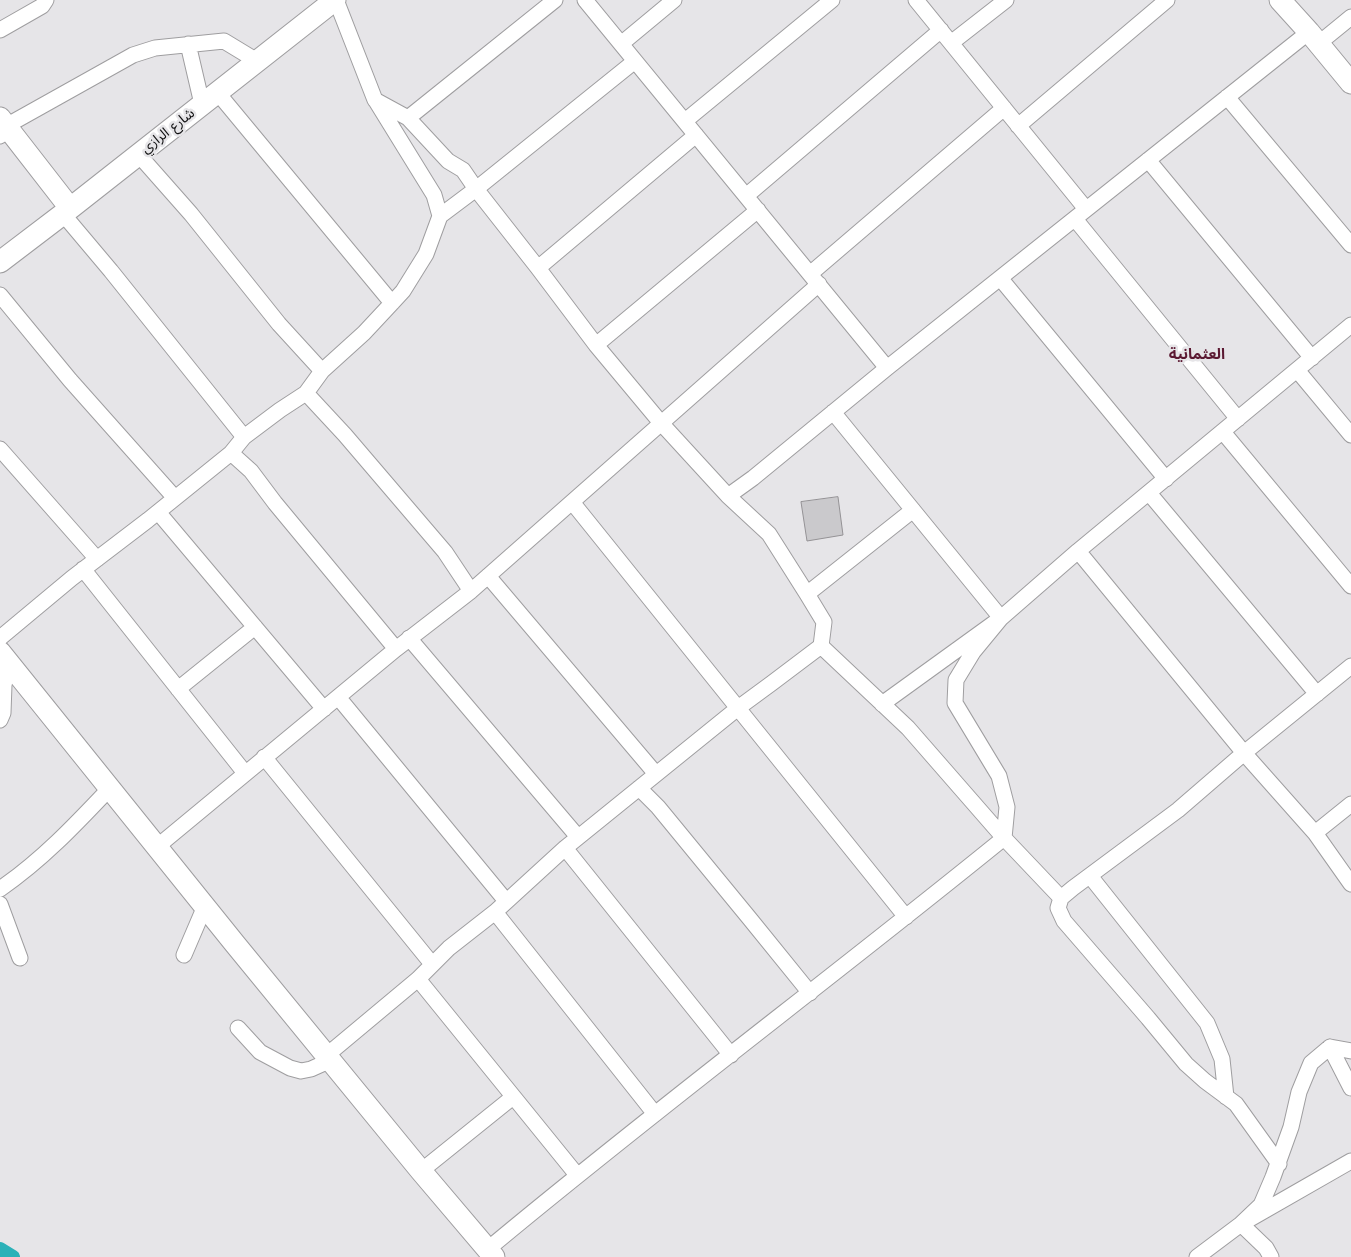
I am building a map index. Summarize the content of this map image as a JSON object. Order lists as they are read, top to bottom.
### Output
{
  "streets": {
    "street": ["شارع الرازي"]
  },
  "districts": ["العثمانية"]
}
